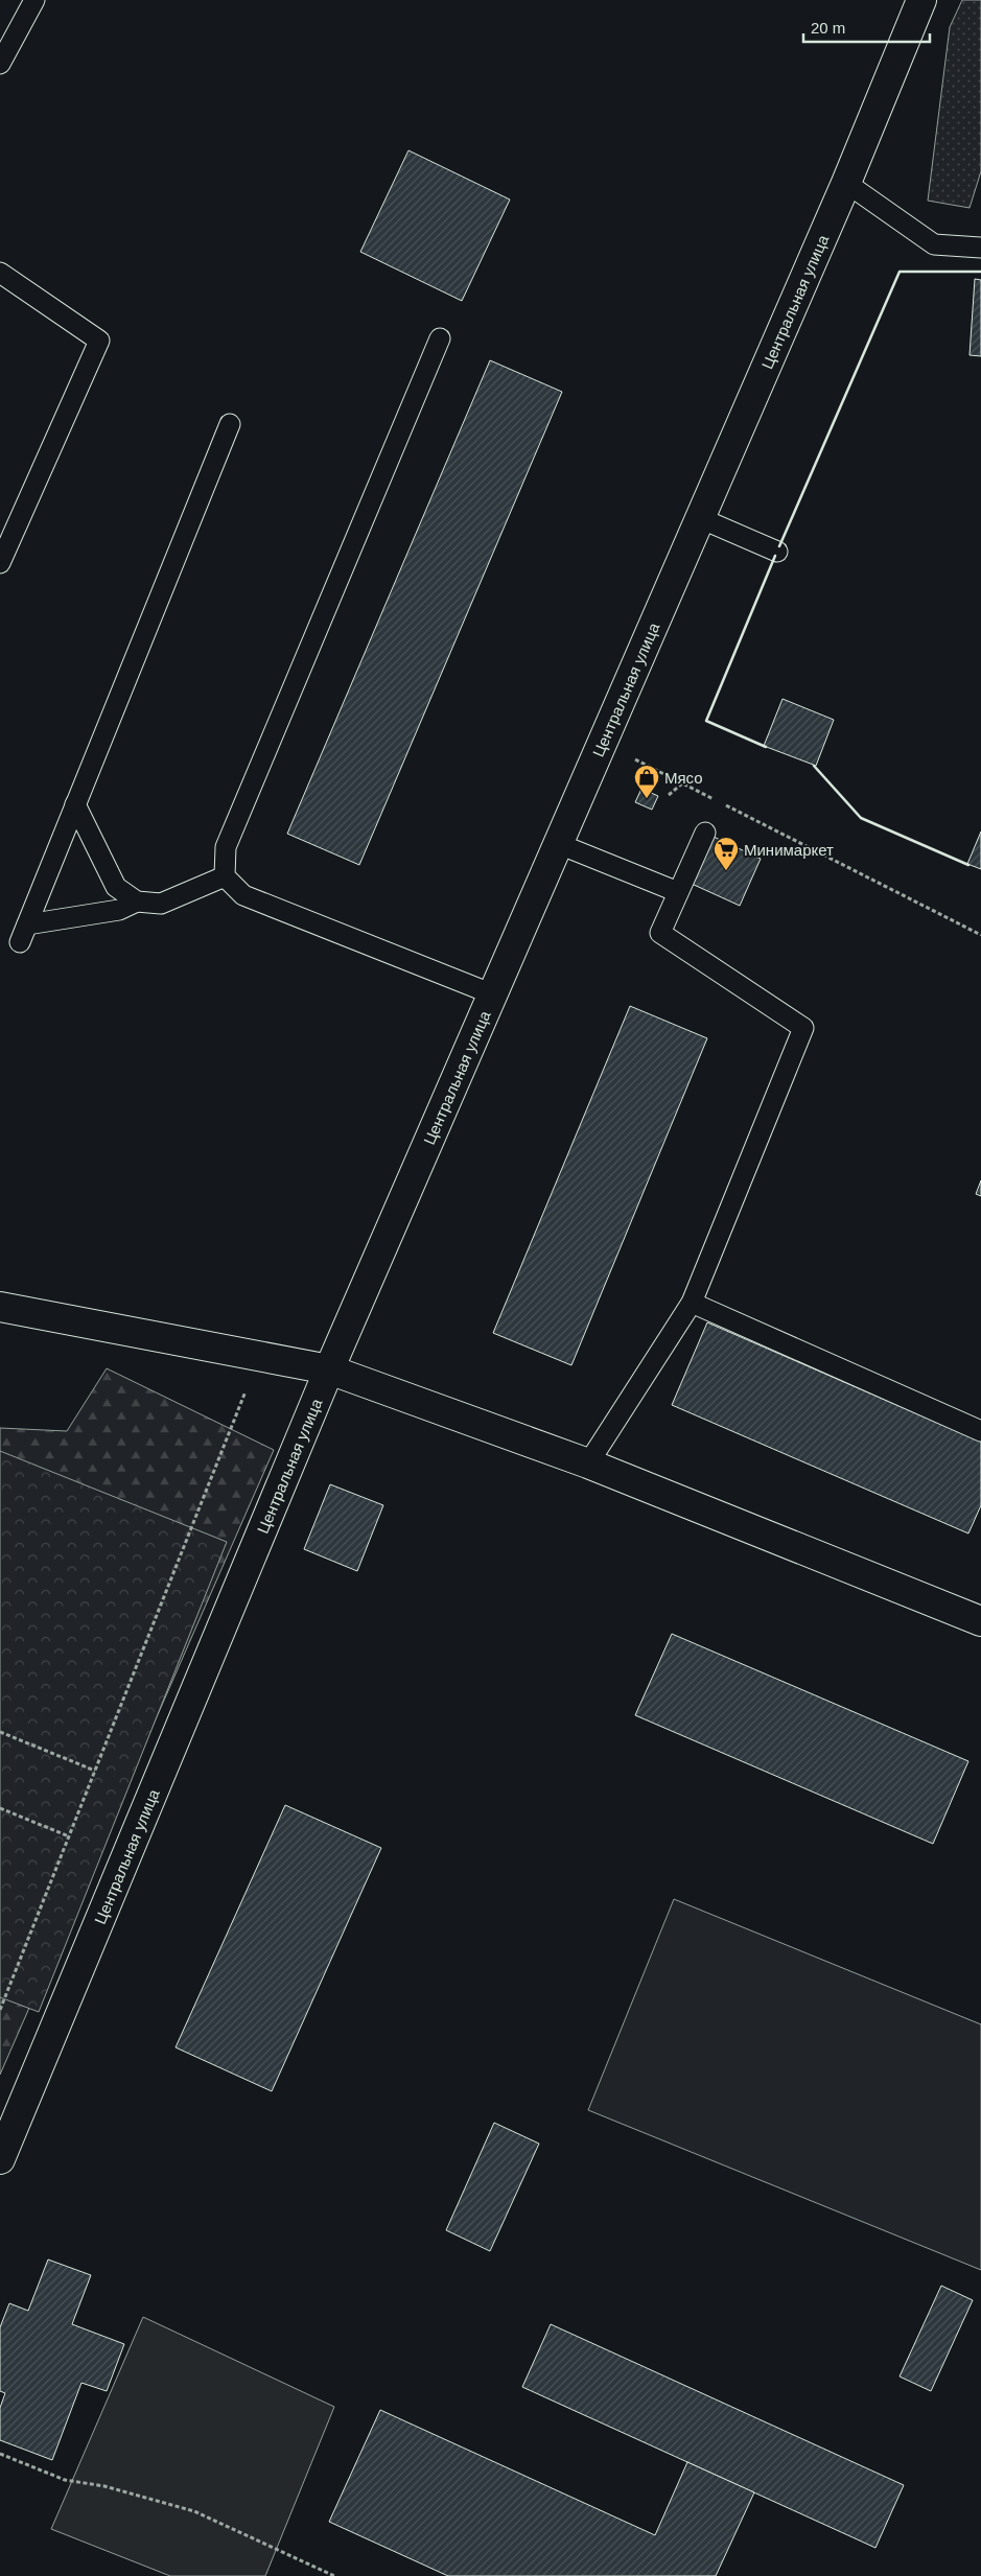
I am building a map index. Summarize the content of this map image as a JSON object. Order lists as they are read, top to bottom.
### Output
{
  "streets": {
    "street": ["Центральная улица"]
  },
  "places": {
    "shop": ["Мясо"],
    "supermarket": ["Минимаркет"]
  },
  "scale_bar": "20 m"
}
